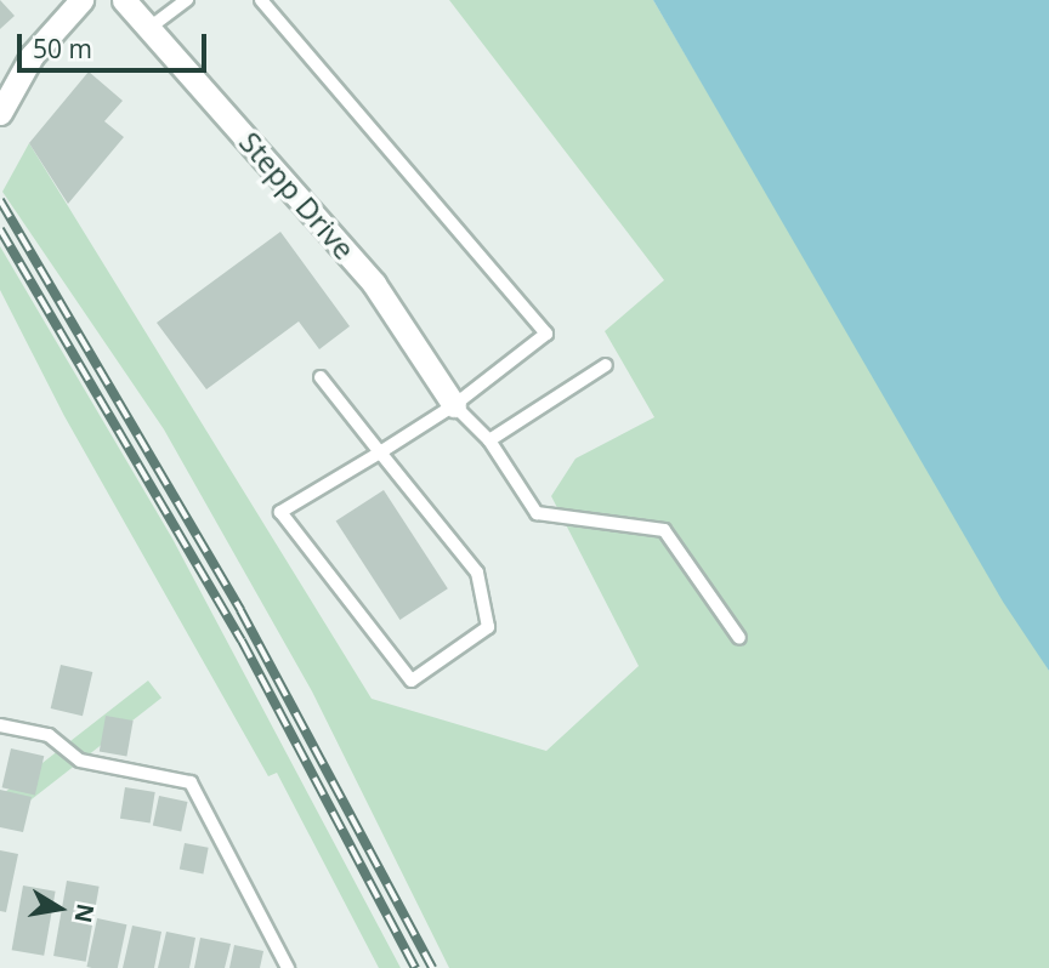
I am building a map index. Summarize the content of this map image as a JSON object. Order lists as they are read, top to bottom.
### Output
{
  "streets": {
    "street": ["Stepp Drive"]
  },
  "scale_bar": "50 m",
  "north": "right"
}
